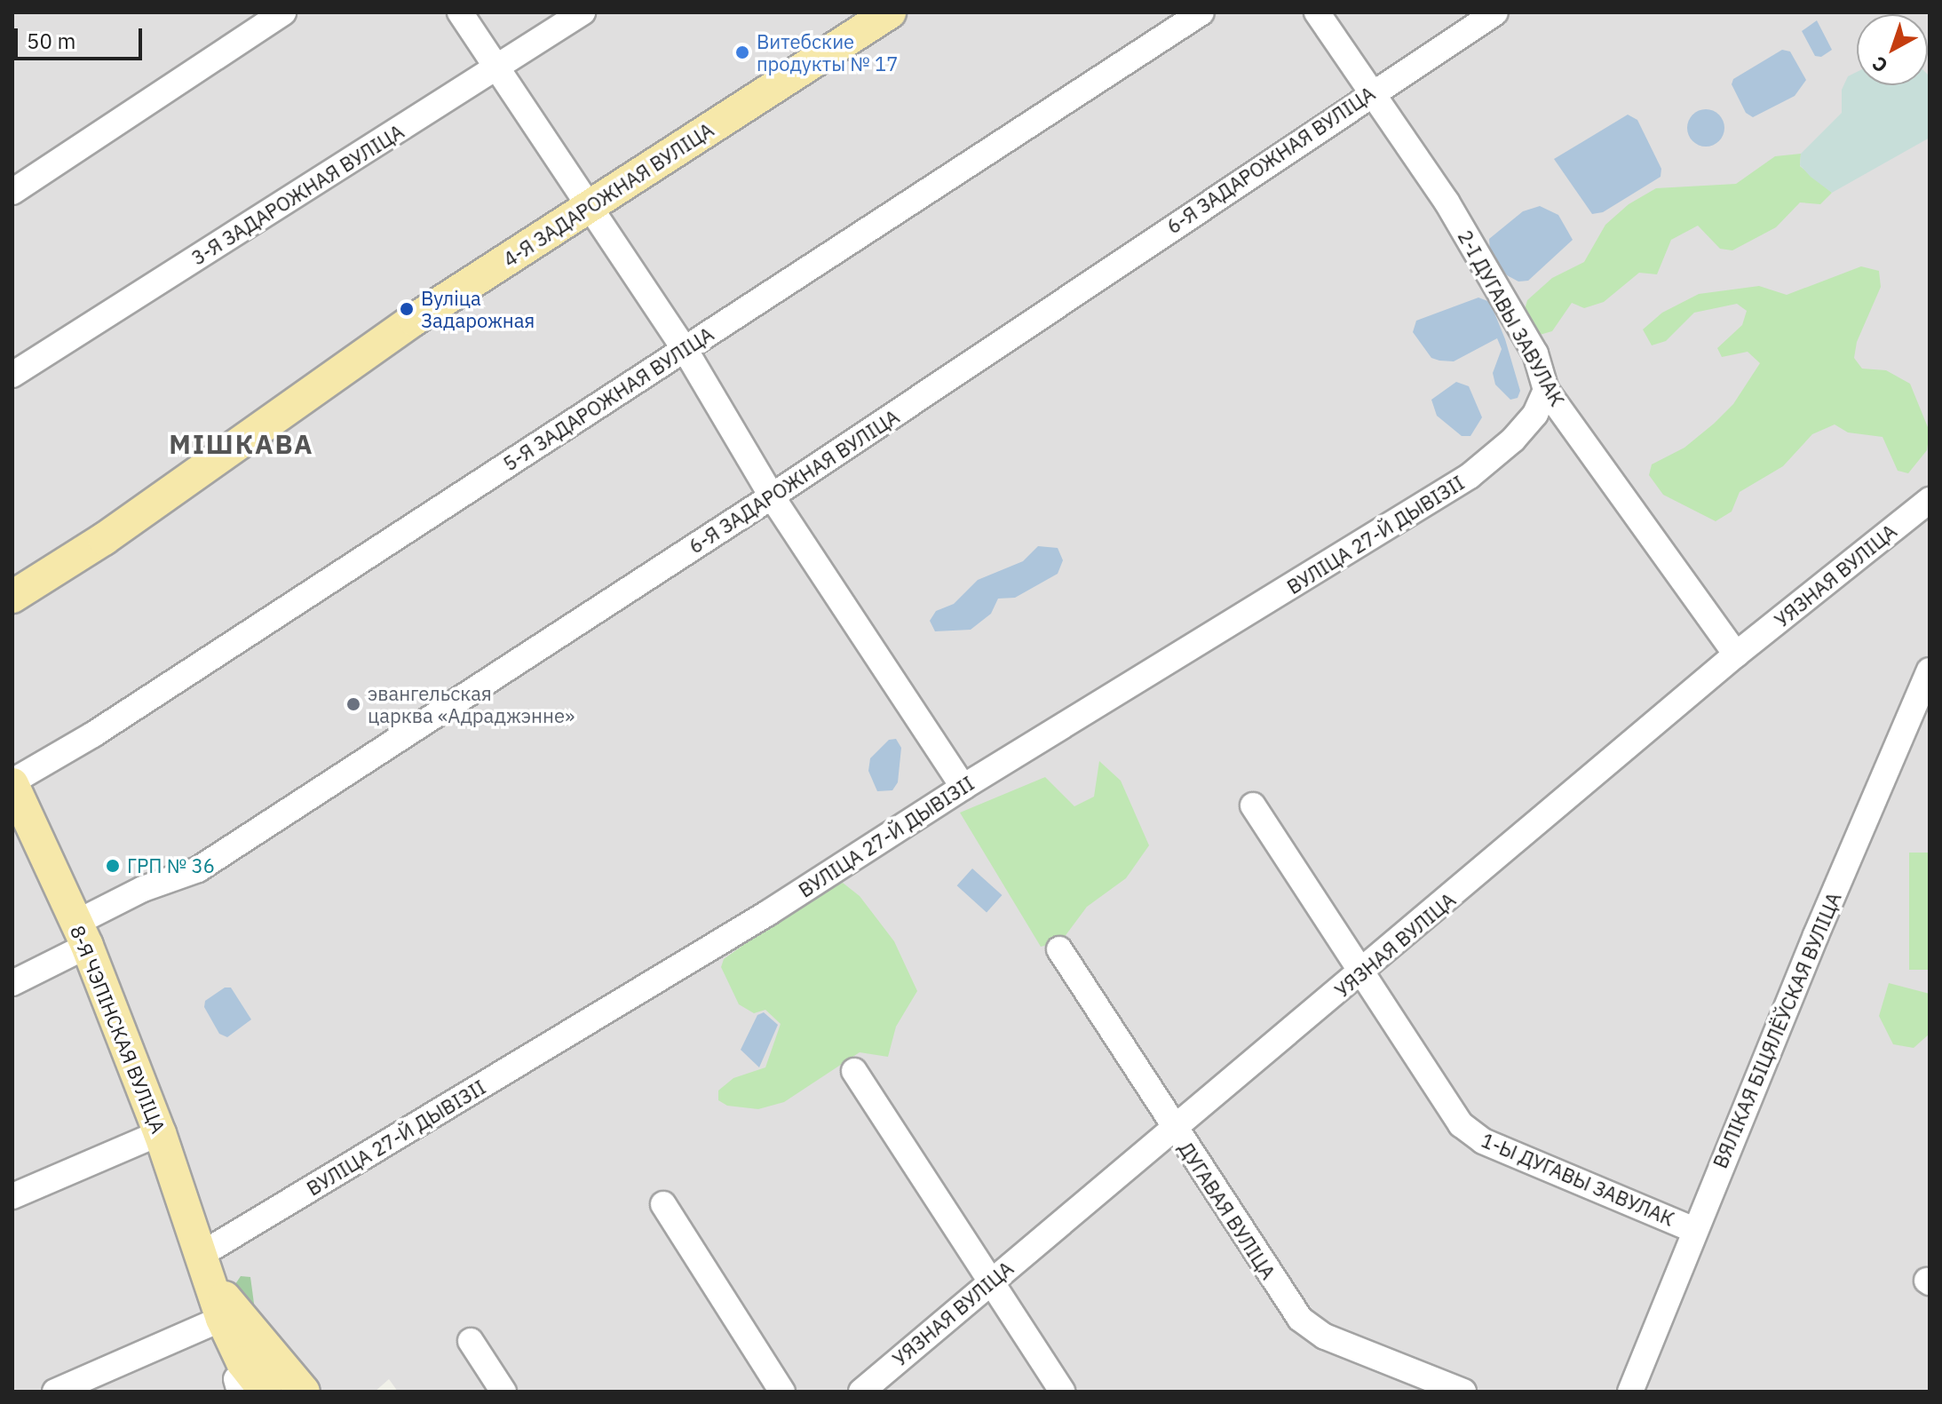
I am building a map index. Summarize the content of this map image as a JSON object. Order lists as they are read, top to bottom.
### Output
{
  "streets": {
    "main road": ["4-Я ЗАДАРОЖНАЯ ВУЛІЦА", "8-Я ЧЭПІНСКАЯ ВУЛІЦА"],
    "street": [
      "6-Я ЗАДАРОЖНАЯ ВУЛІЦА",
      "3-Я ЗАДАРОЖНАЯ ВУЛІЦА",
      "2-І ДУГАВЫ ЗАВУЛАК",
      "5-Я ЗАДАРОЖНАЯ ВУЛІЦА",
      "ВУЛІЦА 27-Й ДЫВІЗІІ",
      "УЯЗНАЯ ВУЛІЦА",
      "ВЯЛІКАЯ БІЦЯЛЁЎСКАЯ ВУЛІЦА",
      "1-Ы ДУГАВЫ ЗАВУЛАК",
      "ДУГАВАЯ ВУЛІЦА"
    ]
  },
  "crossings": [
    ["6-Я ЗАДАРОЖНАЯ ВУЛІЦА", "2-І ДУГАВЫ ЗАВУЛАК"],
    ["6-Я ЗАДАРОЖНАЯ ВУЛІЦА", "8-Я ЧЭПІНСКАЯ ВУЛІЦА"],
    ["2-І ДУГАВЫ ЗАВУЛАК", "ВУЛІЦА 27-Й ДЫВІЗІІ"],
    ["2-І ДУГАВЫ ЗАВУЛАК", "УЯЗНАЯ ВУЛІЦА"],
    ["5-Я ЗАДАРОЖНАЯ ВУЛІЦА", "8-Я ЧЭПІНСКАЯ ВУЛІЦА"],
    ["ВУЛІЦА 27-Й ДЫВІЗІІ", "8-Я ЧЭПІНСКАЯ ВУЛІЦА"],
    ["УЯЗНАЯ ВУЛІЦА", "1-Ы ДУГАВЫ ЗАВУЛАК"],
    ["УЯЗНАЯ ВУЛІЦА", "ДУГАВАЯ ВУЛІЦА"],
    ["ВЯЛІКАЯ БІЦЯЛЁЎСКАЯ ВУЛІЦА", "1-Ы ДУГАВЫ ЗАВУЛАК"]
  ],
  "districts": ["МІШКАВА"],
  "places": [
    "Витебские продукты № 17",
    "Вуліца Задарожная",
    "эвангельская царква «Адраджэнне»",
    "ГРП № 36"
  ],
  "scale_bar": "50 m",
  "north": "bottom left"
}
